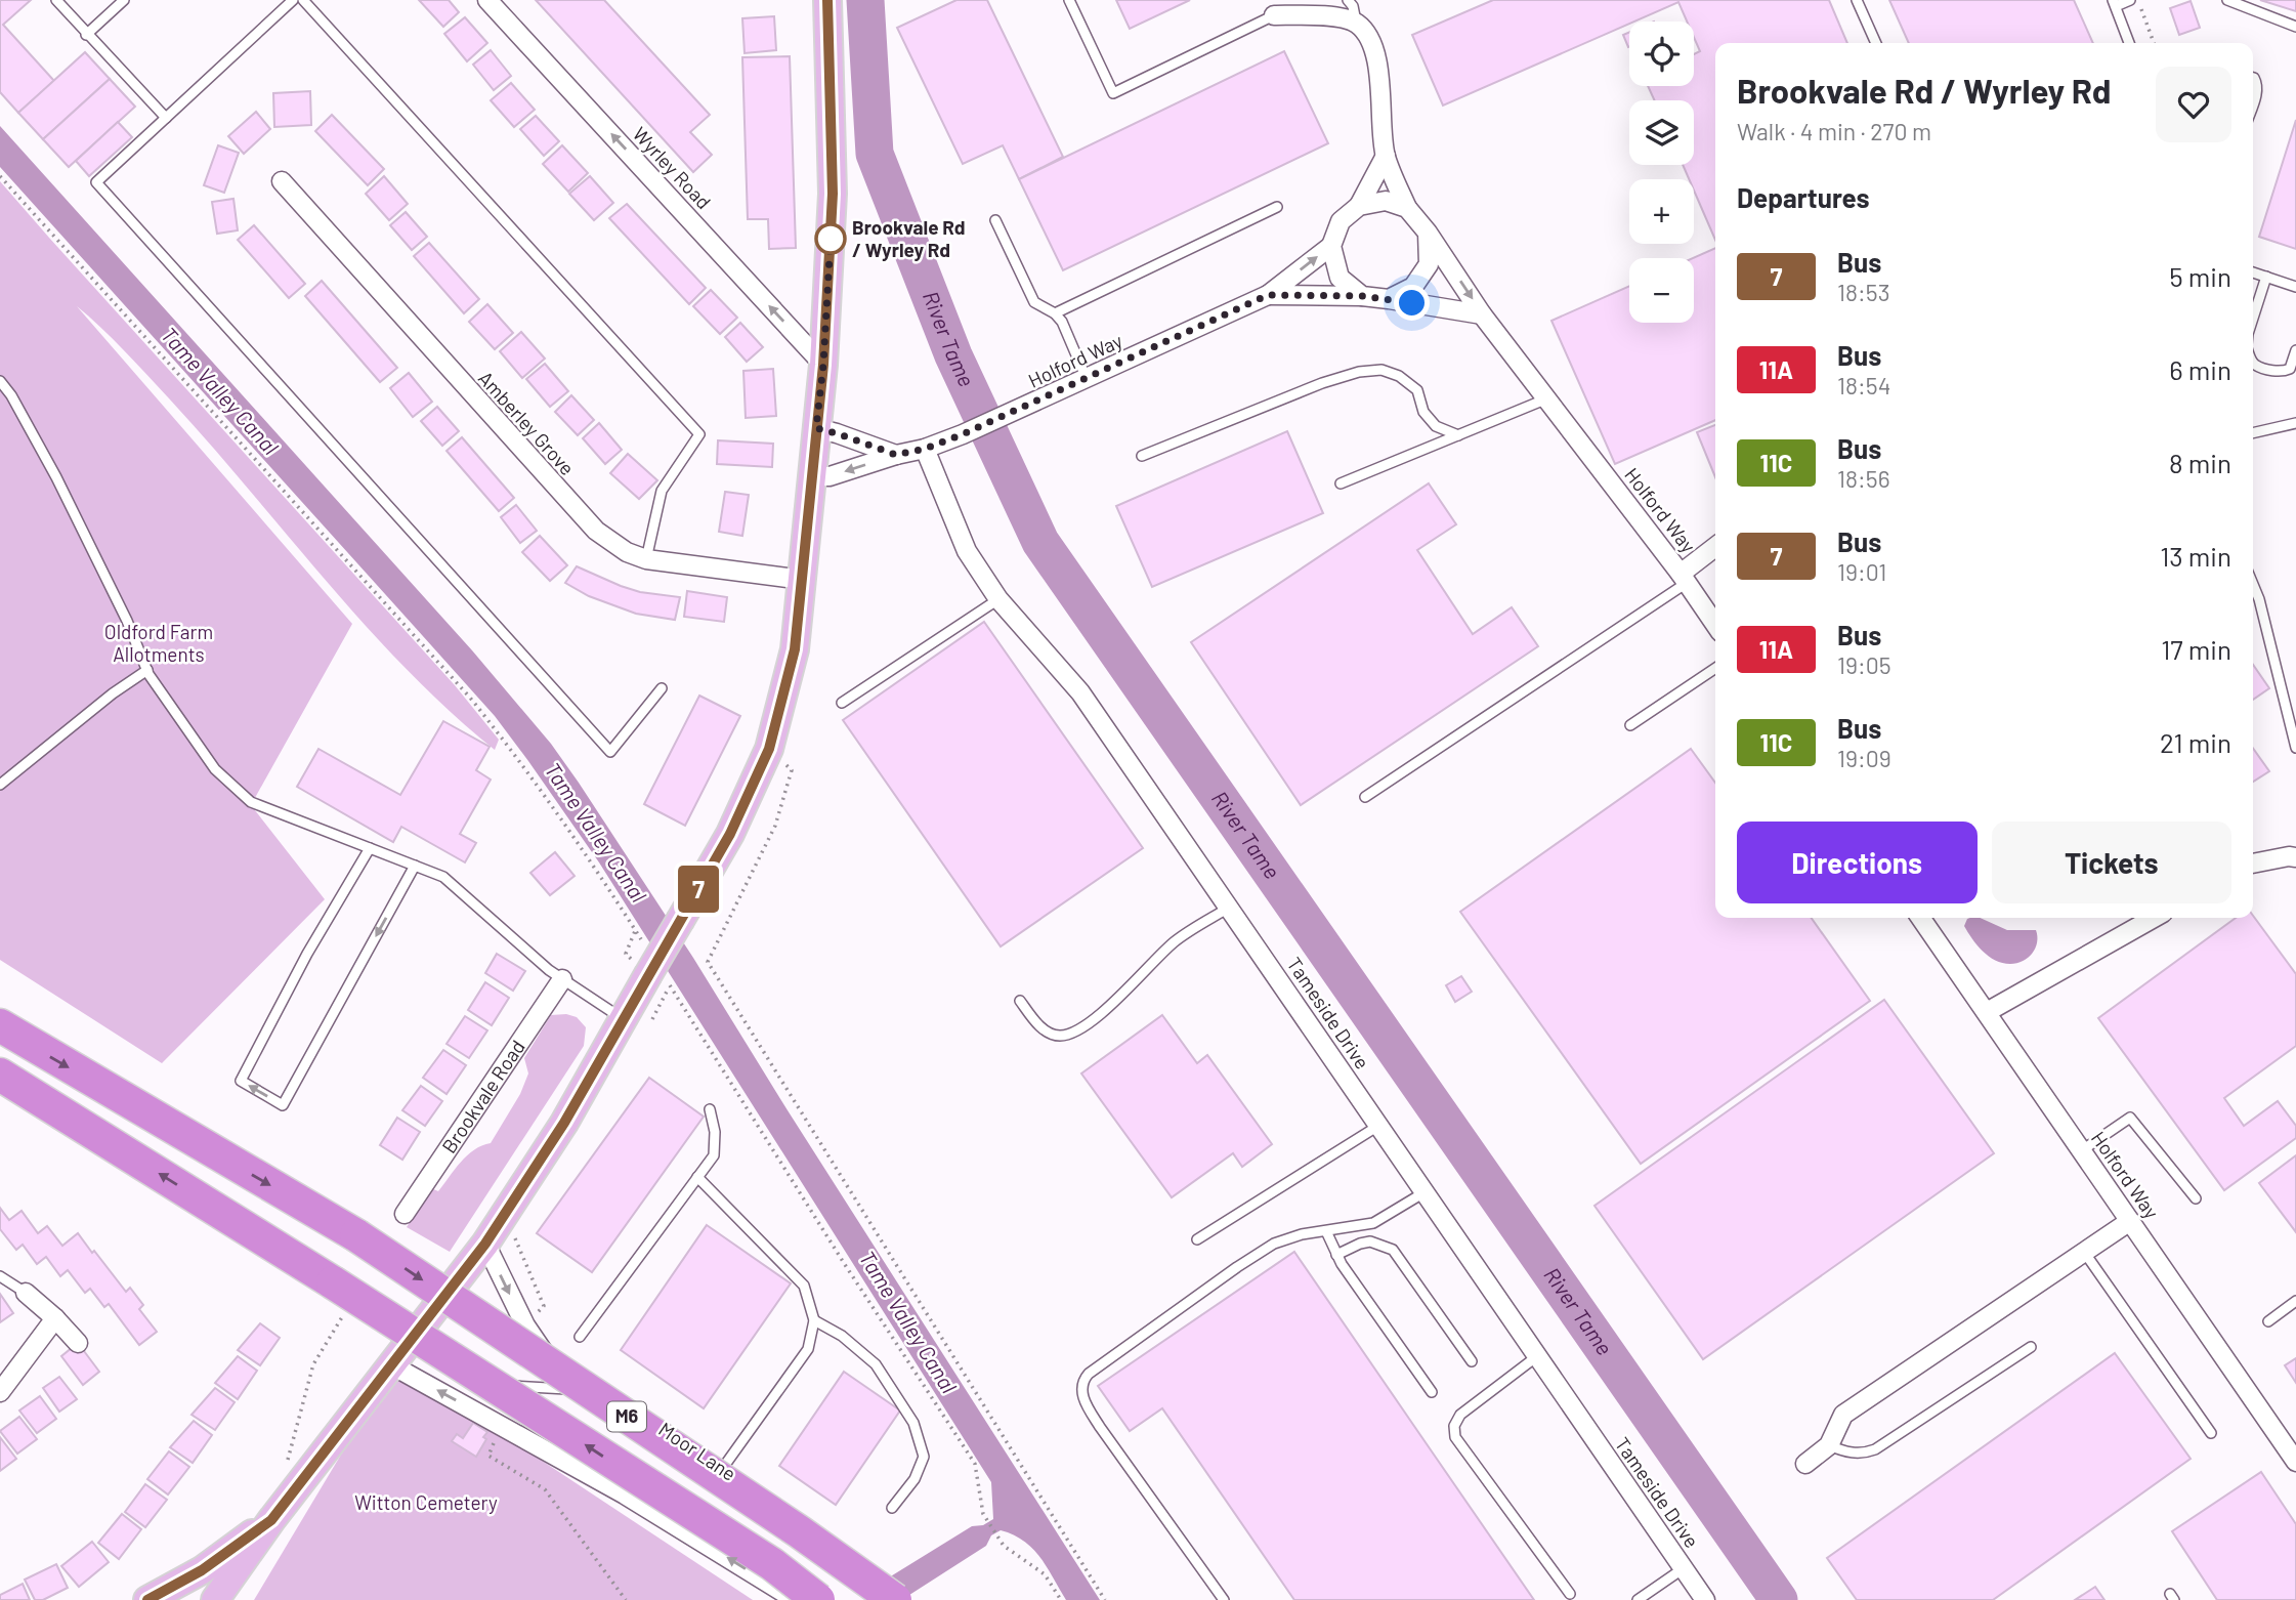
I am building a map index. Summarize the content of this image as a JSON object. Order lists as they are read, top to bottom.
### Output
{
  "streets": {
    "highway": ["M6"],
    "street": [
      "Wyrley Road",
      "Holford Way",
      "Amberley Grove",
      "Tameside Drive",
      "Brookvale Road",
      "Moor Lane"
    ]
  },
  "crossings": [
    ["Holford Way", "Tameside Drive"]
  ],
  "one_way": ["Wyrley Road"],
  "water": ["River Tame", "Tame Valley Canal"],
  "parks": ["Oldford Farm Allotments", "Witton Cemetery"],
  "places": ["Brookvale Rd / Wyrley Rd"],
  "lines": ["bus line 7"],
  "page": {
    "on_map": "7",
    "map_buttons": ["+", "−"],
    "heading": [
      ["Brookvale Rd / Wyrley Rd", "Walk · 4 min · 270 m"],
      "Departures"
    ],
    "list": [
      {
        "mark": "7",
        "name": "Bus",
        "note": "18:53",
        "value": "5 min"
      },
      {
        "mark": "11A",
        "name": "Bus",
        "note": "18:54",
        "value": "6 min"
      },
      {
        "mark": "11C",
        "name": "Bus",
        "note": "18:56",
        "value": "8 min"
      },
      {
        "mark": "7",
        "name": "Bus",
        "note": "19:01",
        "value": "13 min"
      },
      {
        "mark": "11A",
        "name": "Bus",
        "note": "19:05",
        "value": "17 min"
      },
      {
        "mark": "11C",
        "name": "Bus",
        "note": "19:09",
        "value": "21 min"
      }
    ],
    "buttons": ["Directions", "Tickets"]
  }
}
